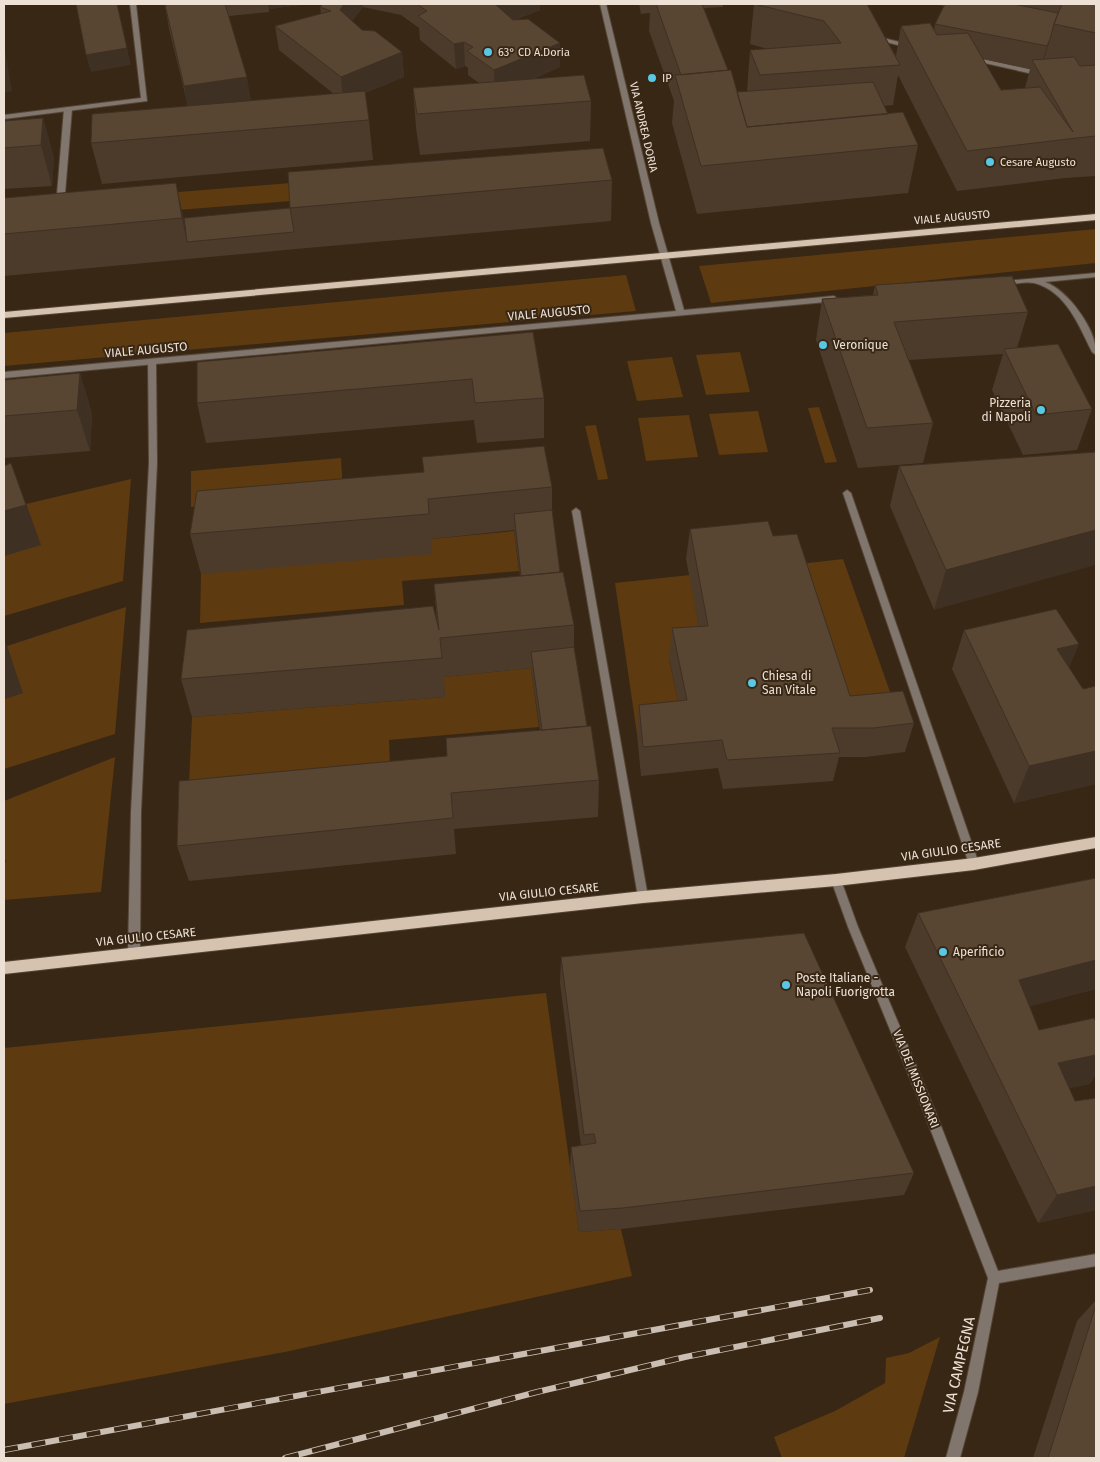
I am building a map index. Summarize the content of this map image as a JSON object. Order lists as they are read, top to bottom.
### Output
{
  "streets": {
    "main road": ["VIALE AUGUSTO", "VIA GIULIO CESARE"],
    "street": ["VIA ANDREA DORIA", "VIA DEI MISSIONARI", "VIA CAMPEGNA"]
  },
  "crossings": [
    ["VIA ANDREA DORIA", "VIALE AUGUSTO"],
    ["VIA GIULIO CESARE", "VIA DEI MISSIONARI"],
    ["VIA DEI MISSIONARI", "VIA CAMPEGNA"]
  ],
  "places": [
    "63° CD A.Doria",
    "IP",
    "Cesare Augusto",
    "Veronique",
    "Pizzeria di Napoli",
    "Chiesa di San Vitale",
    "Aperificio",
    "Poste Italiane - Napoli Fuorigrotta"
  ]
}
